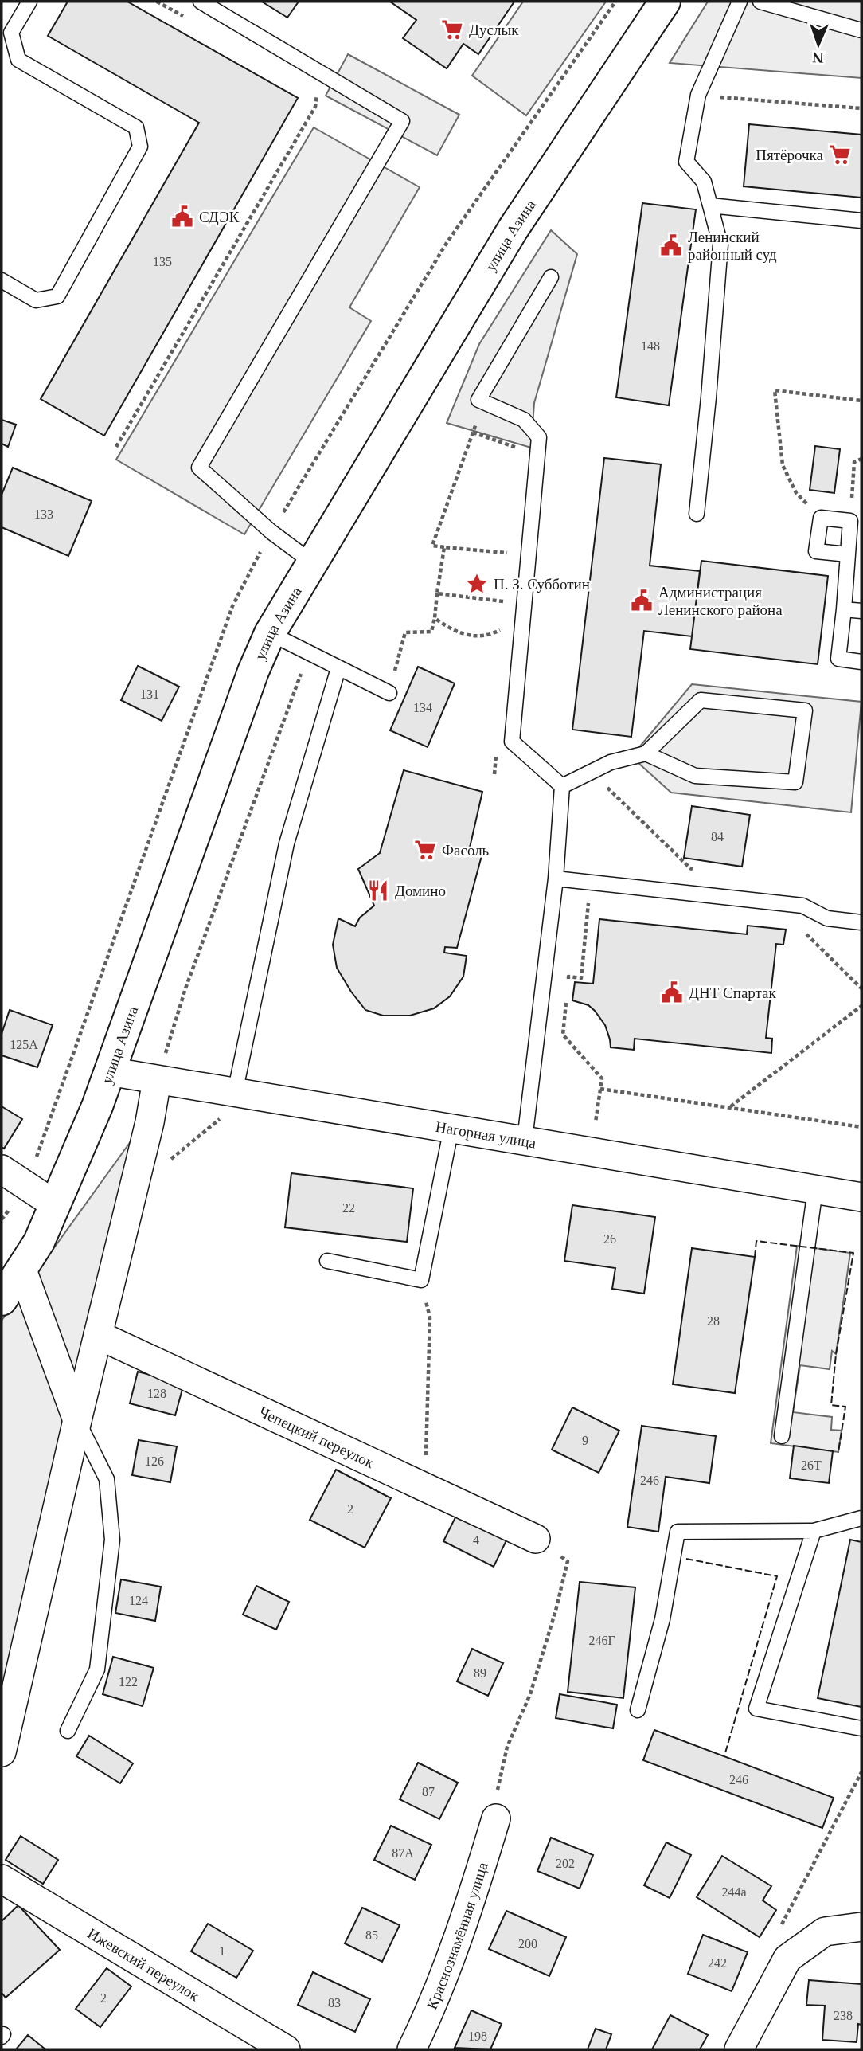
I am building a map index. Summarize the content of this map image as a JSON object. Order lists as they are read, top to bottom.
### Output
{
  "streets": {
    "main road": ["улица Азина"],
    "street": [
      "Нагорная улица",
      "Чепецкий переулок",
      "Краснознамённая улица",
      "Ижевский переулок"
    ]
  },
  "crossings": [
    ["улица Азина", "Нагорная улица"]
  ],
  "places": {
    "supermarket": ["Дуслык", "Пятёрочка", "Фасоль"],
    "public building": [
      "СДЭК",
      "Ленинский районный суд",
      "Администрация Ленинского района",
      "ДНТ Спартак"
    ],
    "place": ["П. З. Субботин"],
    "restaurant": ["Домино"]
  },
  "house_numbers": [
    "135",
    "148",
    "133",
    "131",
    "134",
    "84",
    "125А",
    "22",
    "26",
    "28",
    "128",
    "9",
    "126",
    "26Т",
    "246",
    "2",
    "4",
    "124",
    "246Г",
    "89",
    "122",
    "246",
    "87",
    "87А",
    "202",
    "244а",
    "85",
    "200",
    "1",
    "242",
    "2",
    "83",
    "238",
    "198"
  ],
  "north": "bottom"
}
